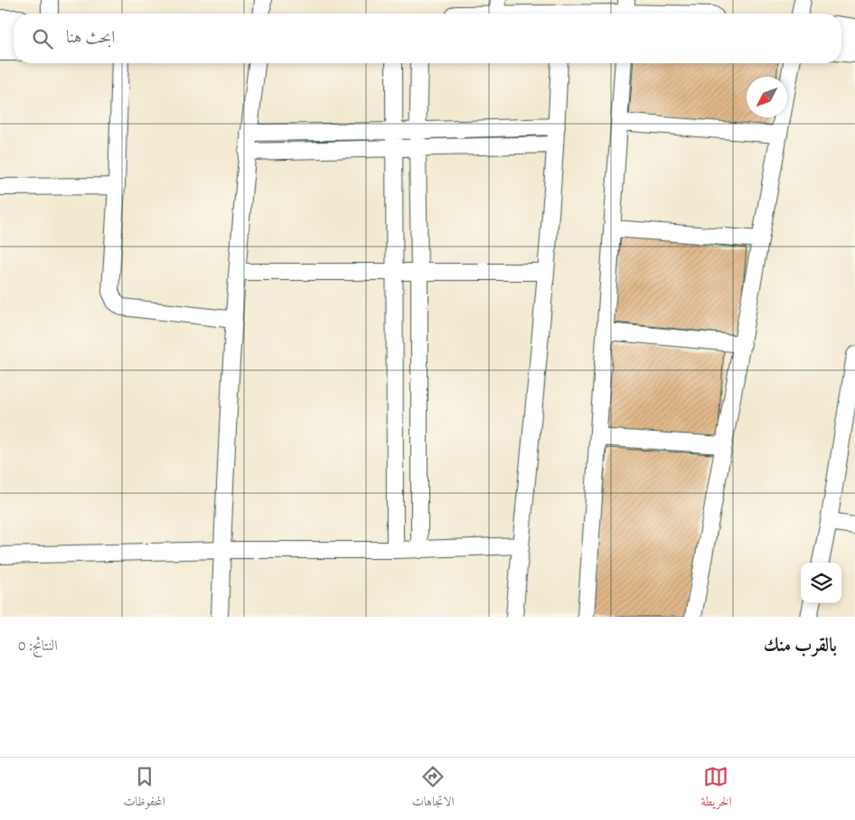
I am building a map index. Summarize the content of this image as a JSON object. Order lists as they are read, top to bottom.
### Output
{
  "north": "bottom left",
  "page": {
    "search": "ابحث هنا",
    "heading": ["بالقرب منك", "النتائج: 0"],
    "nav": ["الخريطة", "الاتجاهات", "المحفوظات"]
  }
}
